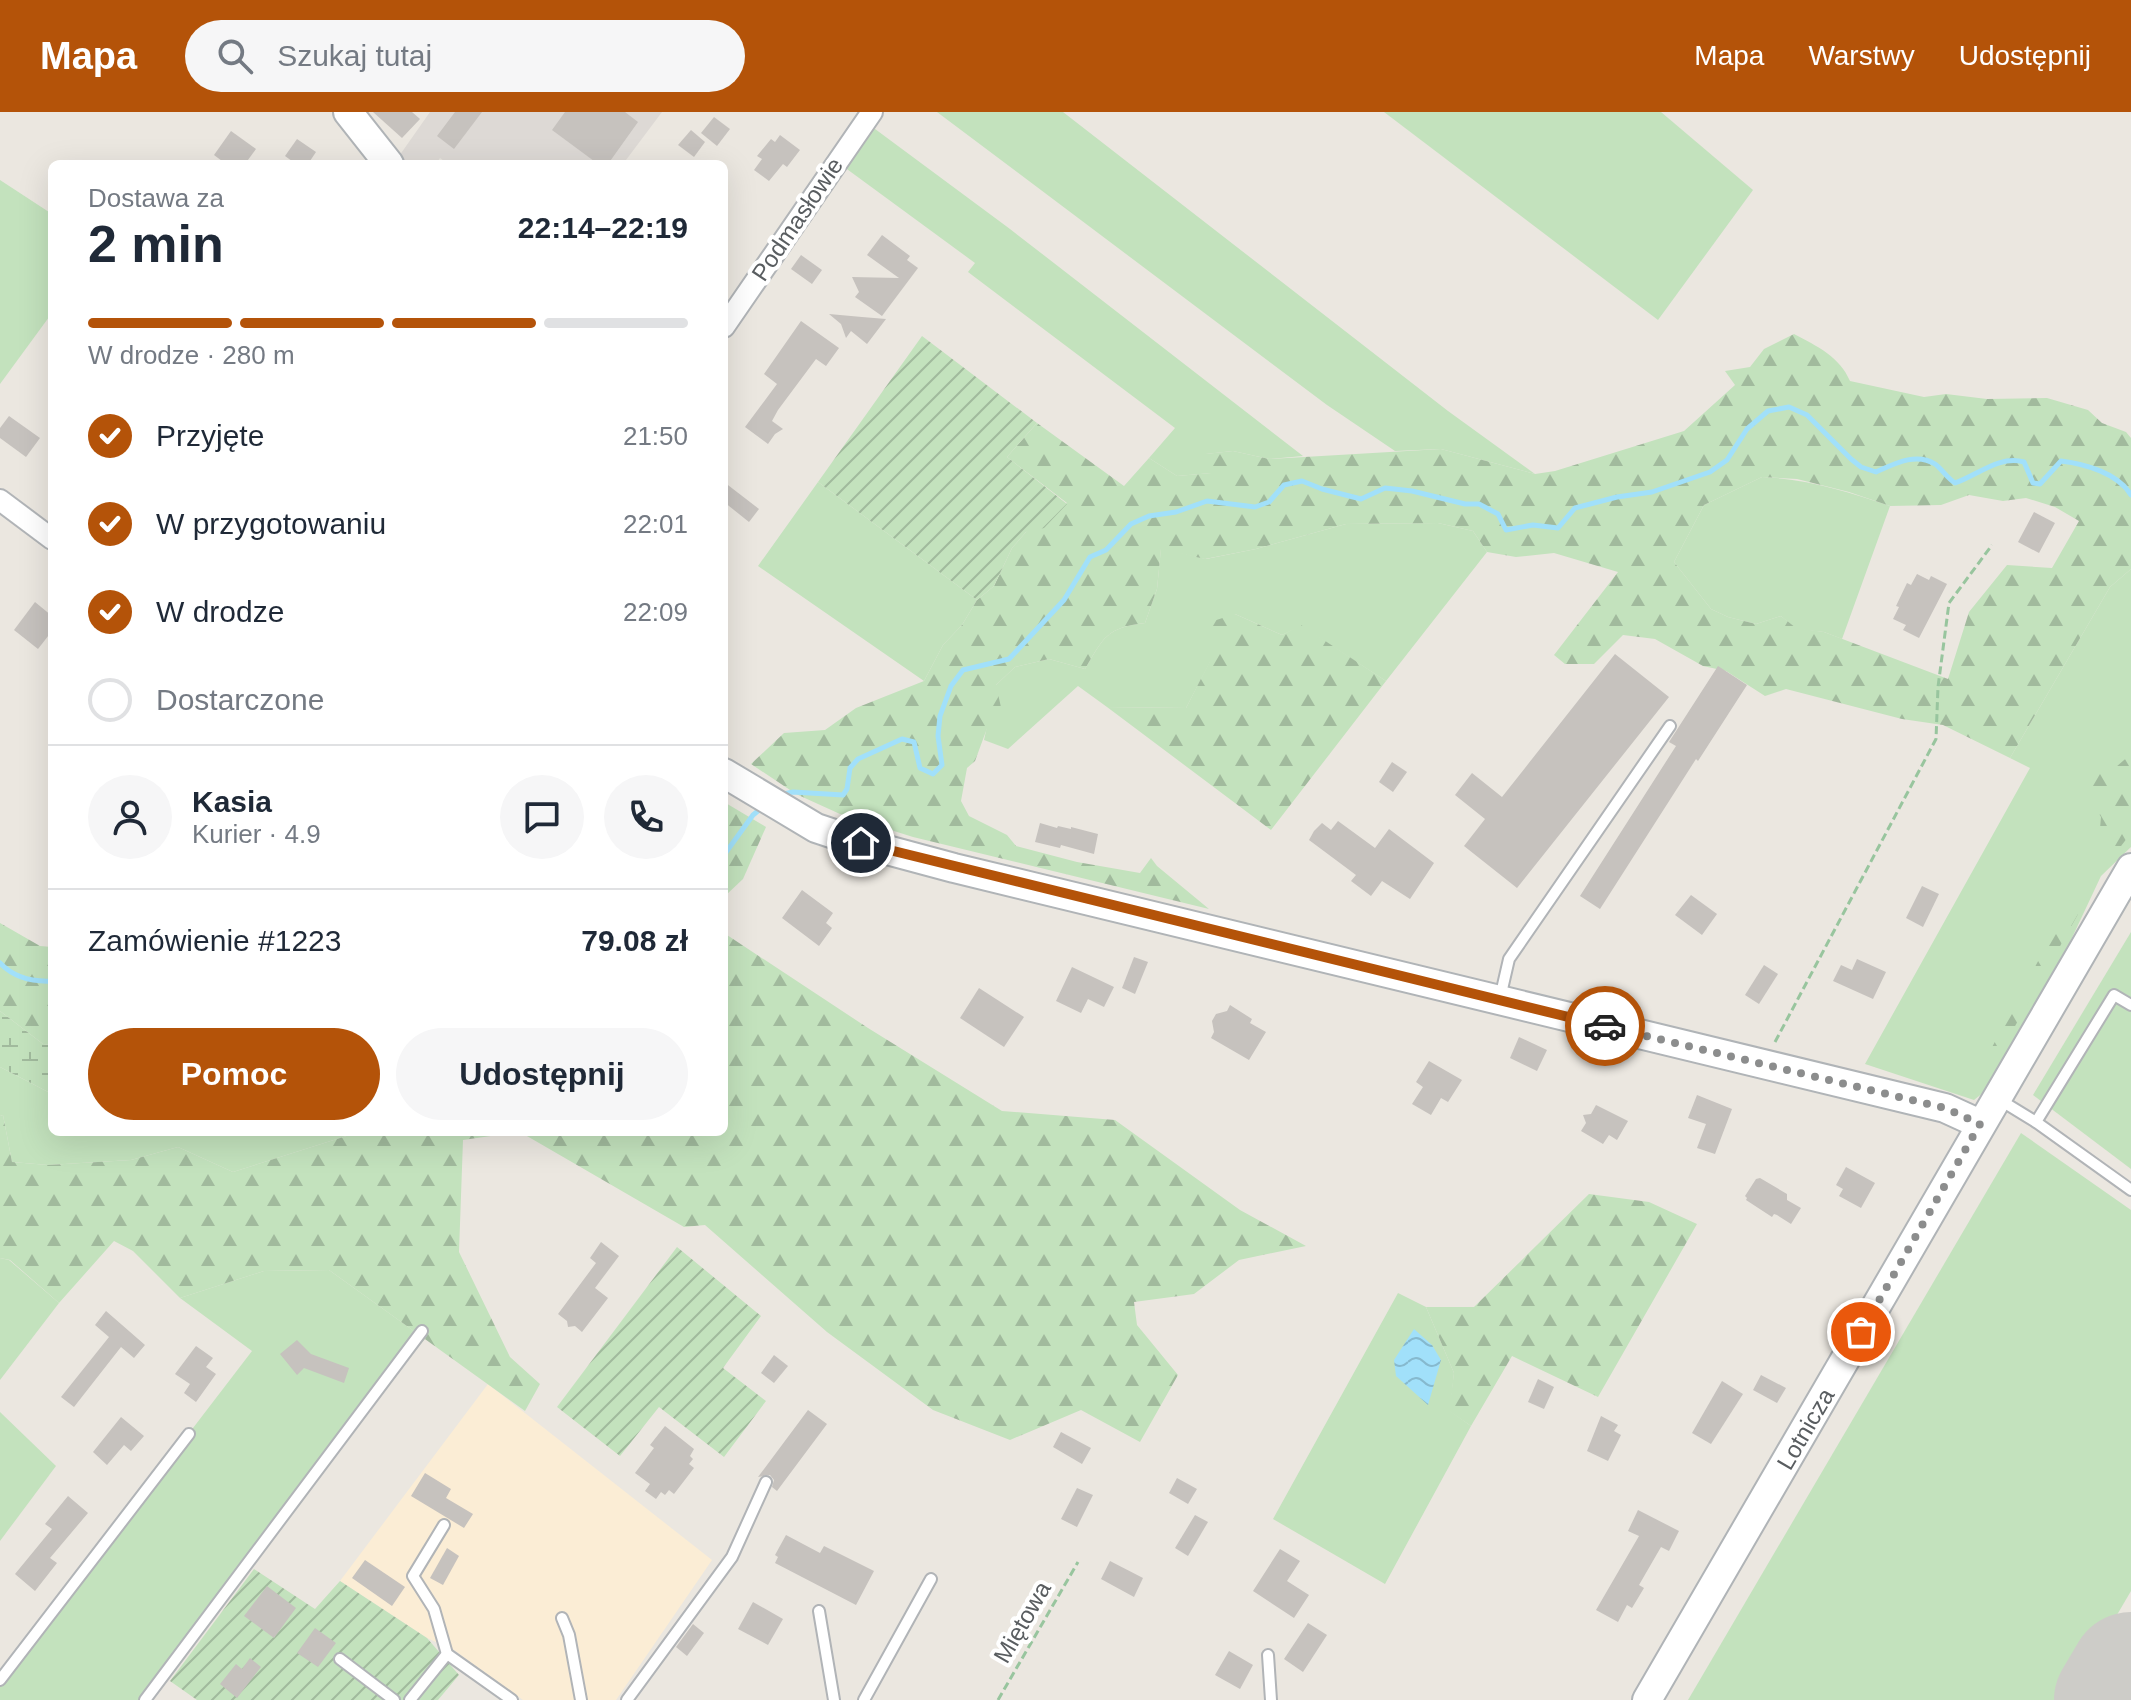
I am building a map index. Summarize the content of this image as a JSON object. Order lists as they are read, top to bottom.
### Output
{
  "streets": {
    "street": ["Podmasłowie", "Lotnicza"],
    "path": ["Miętowa"]
  },
  "page": {
    "header": "Mapa",
    "search": "Szukaj tutaj",
    "nav": ["Mapa", "Warstwy", "Udostępnij"],
    "heading": ["2 min", "Dostawa za", "22:14–22:19"],
    "panel": [
      "Kasia",
      "Kurier · 4.9",
      "Zamówienie #1223",
      "79.08 zł"
    ],
    "bar": "W drodze · 280 m",
    "list": [
      ["Przyjęte", "21:50"],
      ["W przygotowaniu", "22:01"],
      ["W drodze", "22:09"],
      "Dostarczone"
    ],
    "buttons": ["Pomoc", "Udostępnij"]
  }
}
